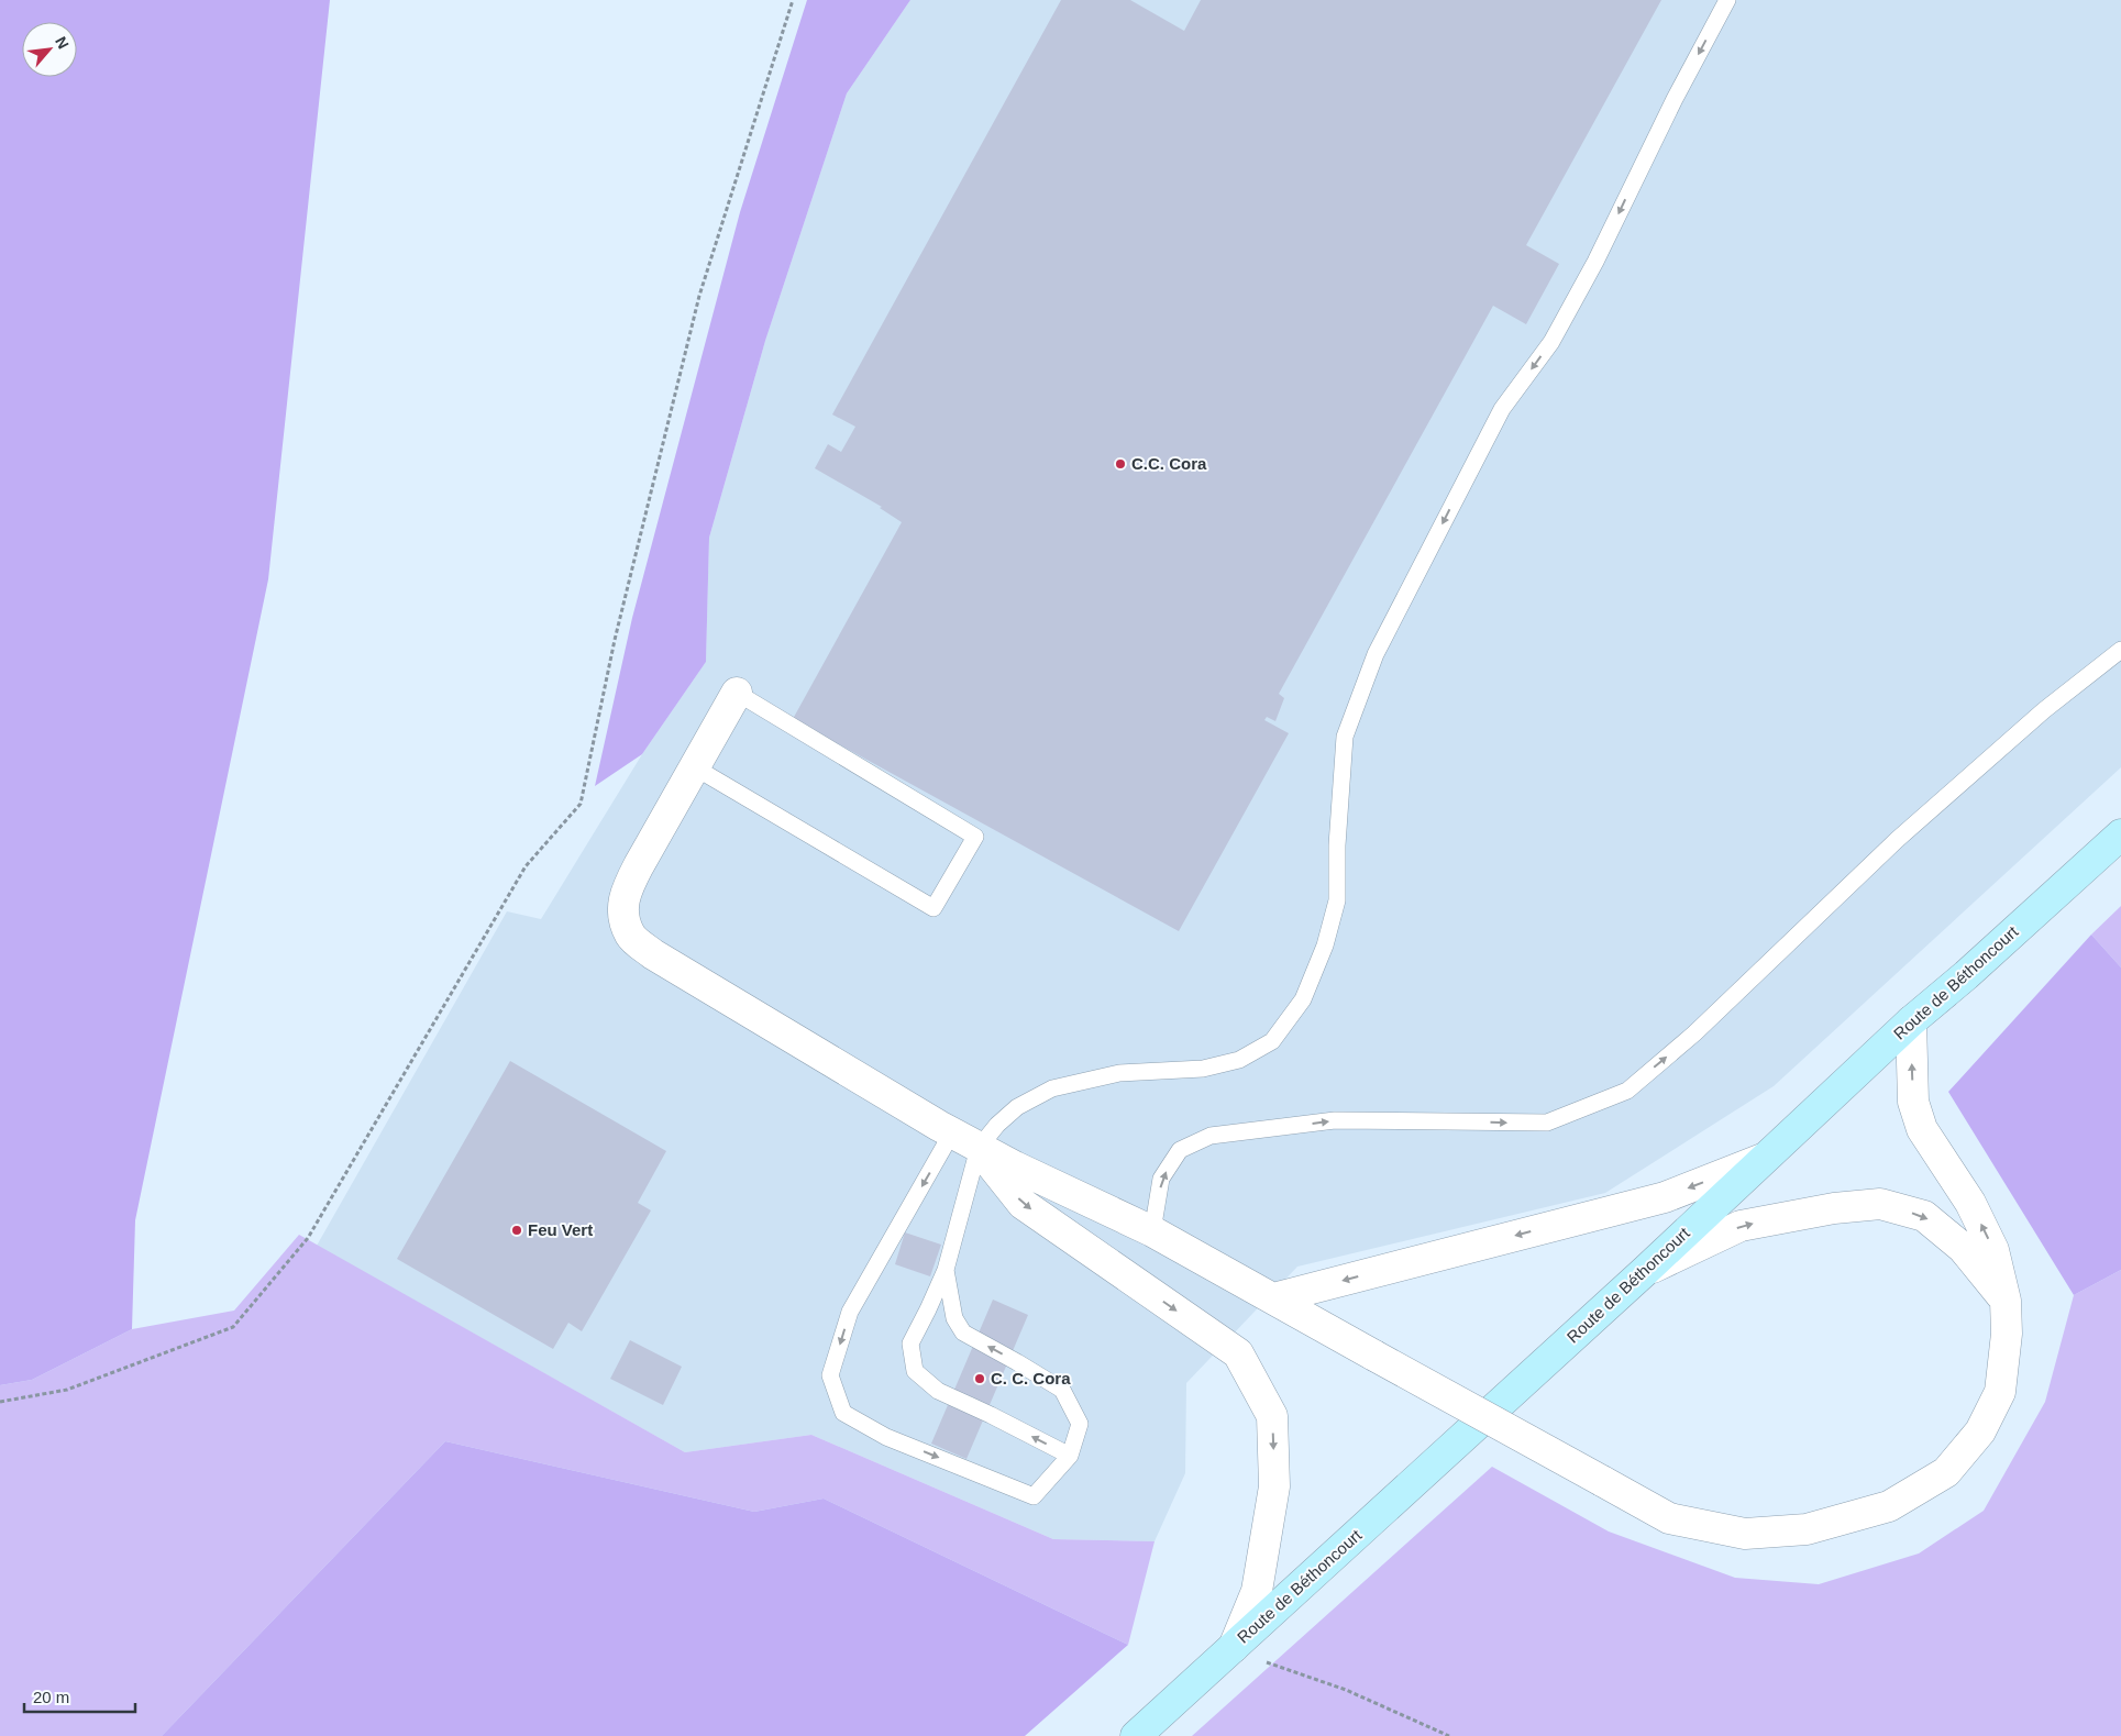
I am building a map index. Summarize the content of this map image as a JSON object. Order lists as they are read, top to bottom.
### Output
{
  "streets": {
    "street": ["Route de Béthoncourt"]
  },
  "places": ["C.C. Cora", "Feu Vert", "C. C. Cora"],
  "scale_bar": "20 m",
  "north": "top right"
}
